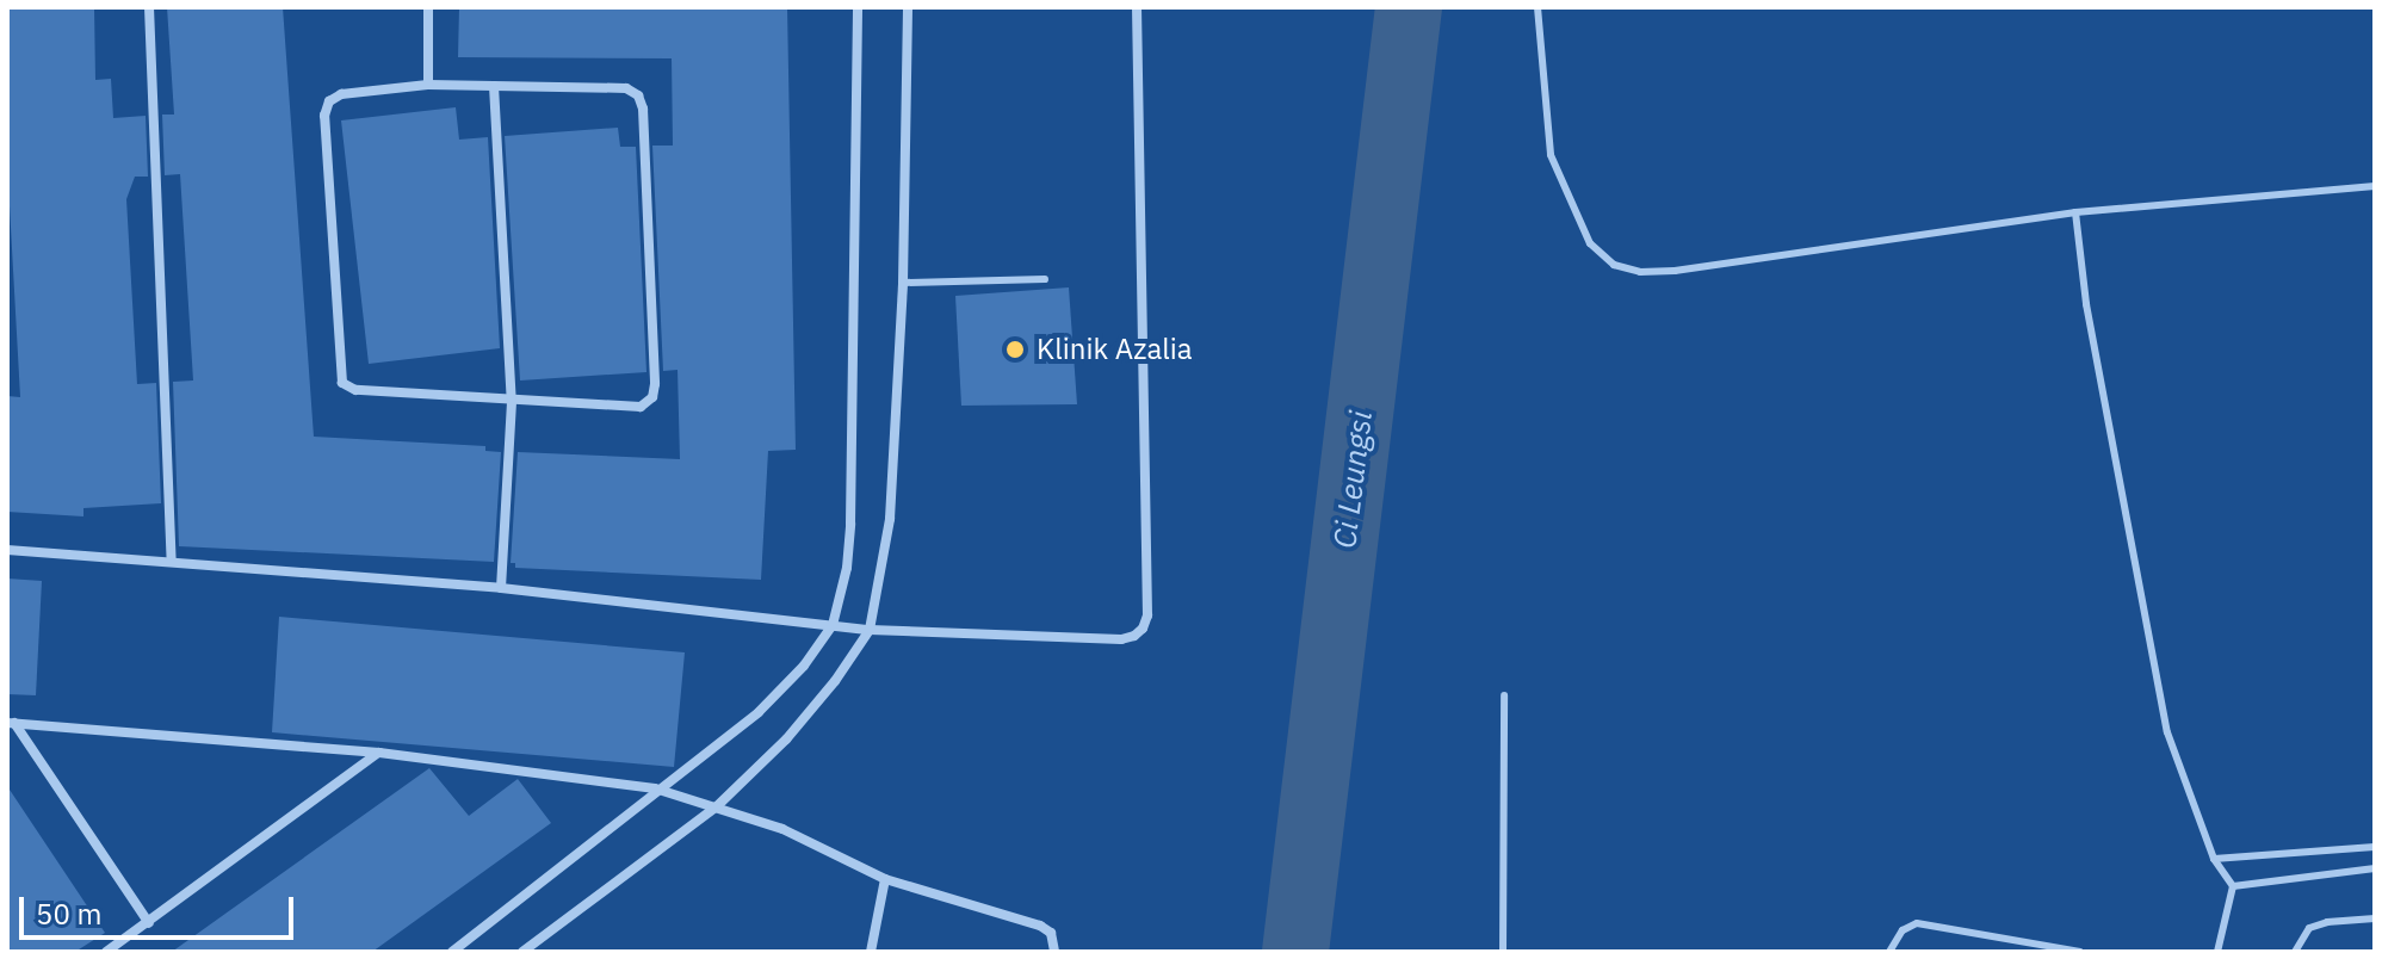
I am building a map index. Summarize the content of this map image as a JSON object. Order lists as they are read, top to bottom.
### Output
{
  "water": ["Ci Leungsi"],
  "places": ["Klinik Azalia"],
  "scale_bar": "50 m"
}
